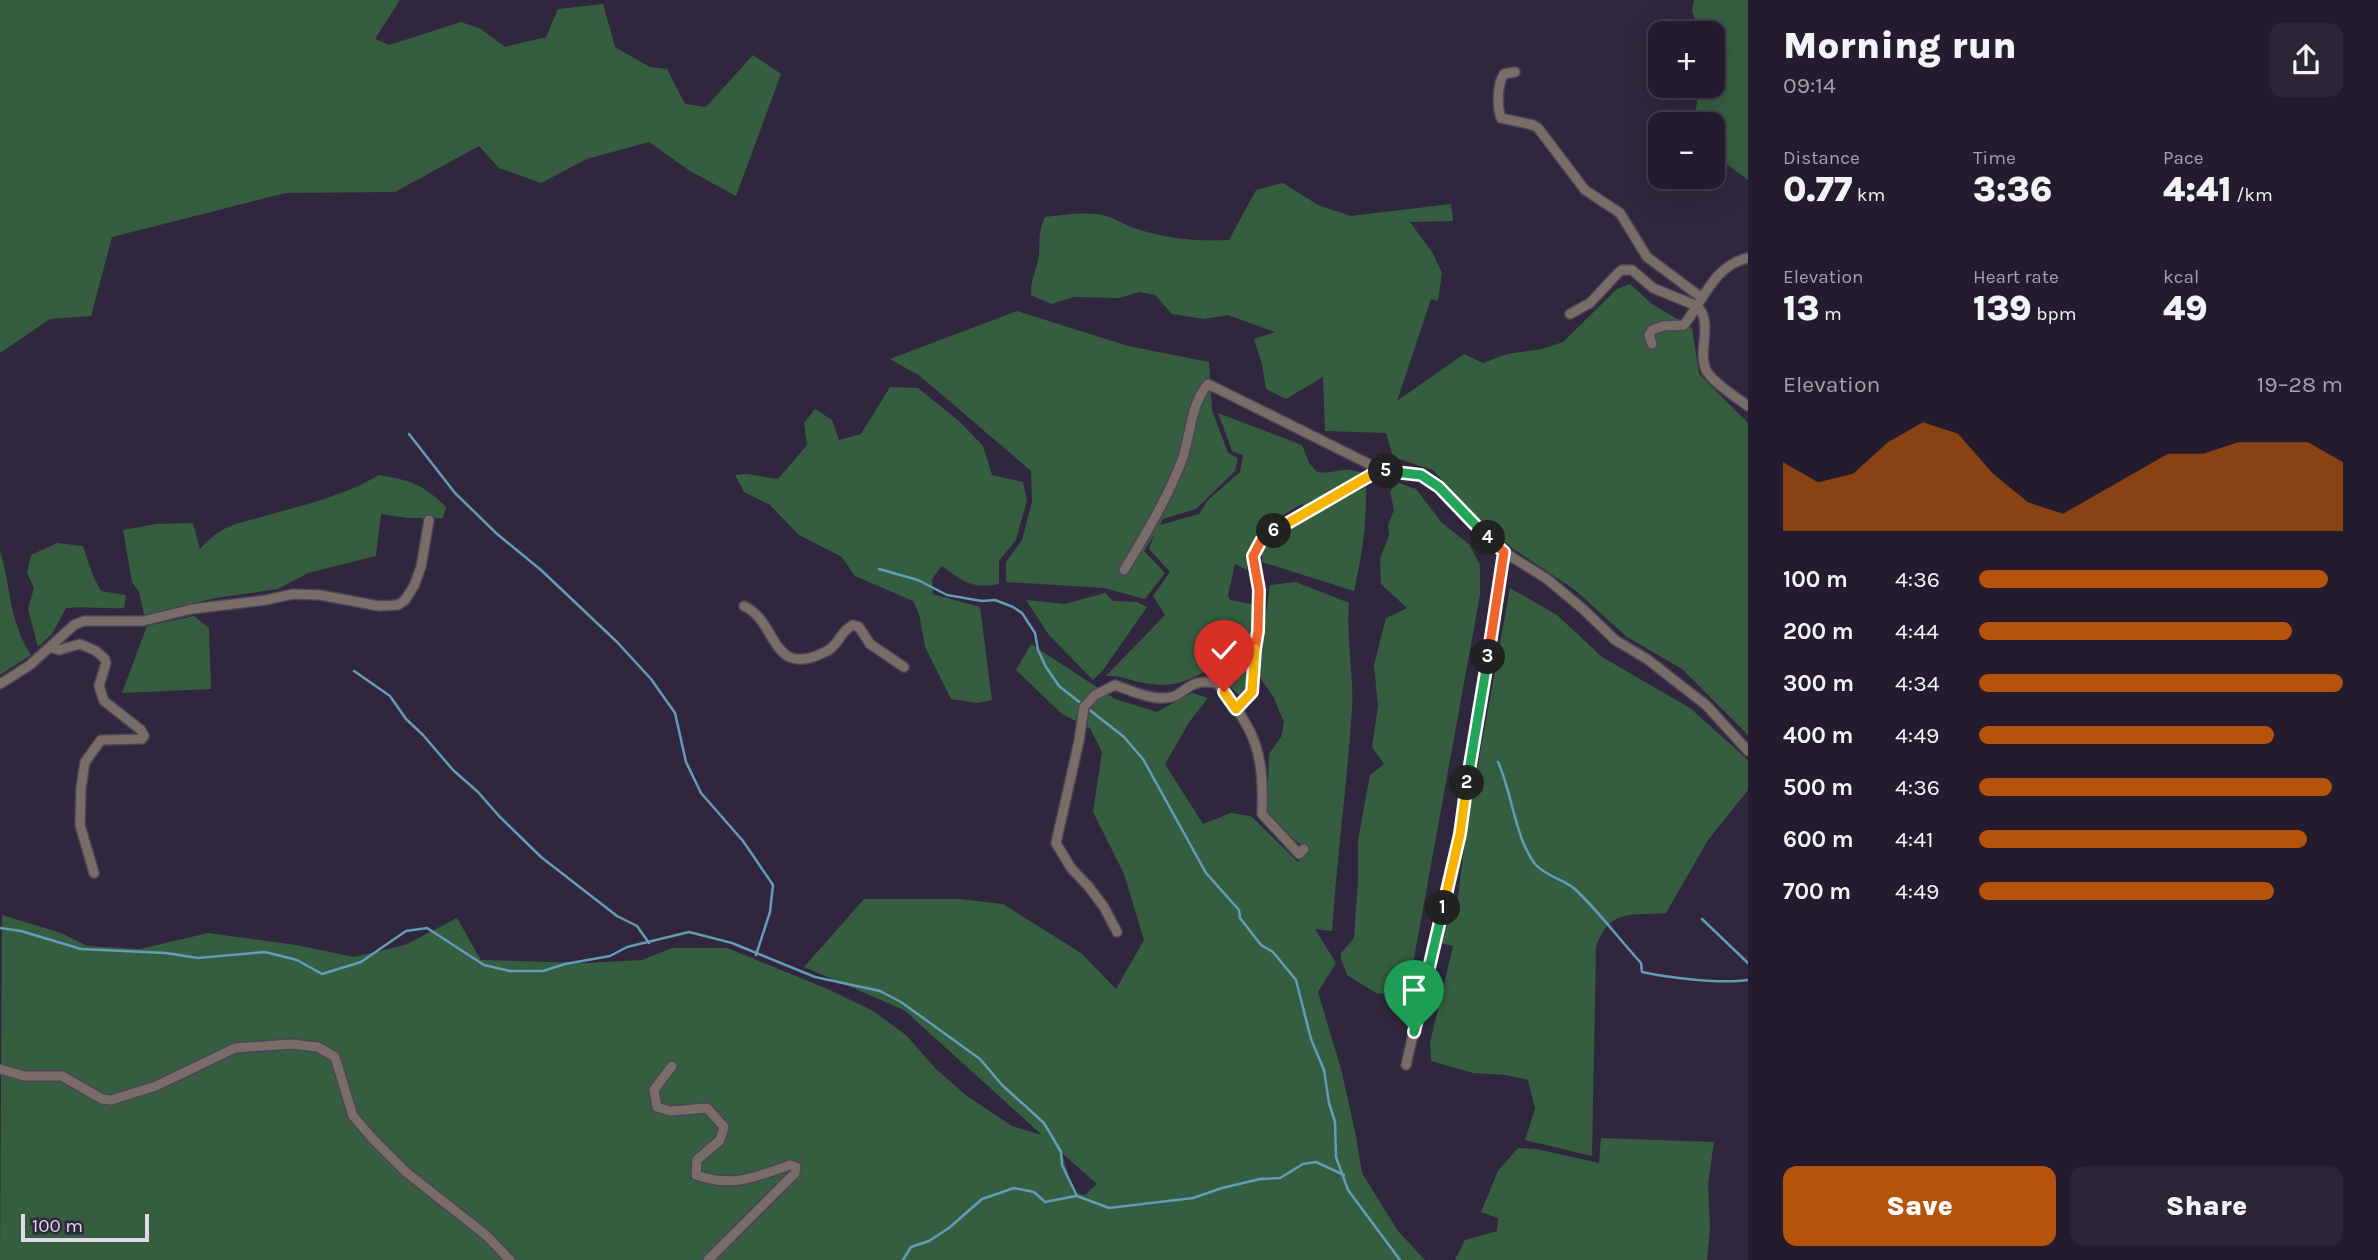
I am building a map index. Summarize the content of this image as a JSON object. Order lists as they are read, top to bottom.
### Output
{
  "scale_bar": "100 m",
  "page": {
    "heading": ["Morning run", "09:14"],
    "map_buttons": ["+", "−"],
    "stats": [
      ["Distance", "0.77 km"],
      ["Time", "3:36"],
      ["Pace", "4:41 /km"],
      ["Elevation", "13 m"],
      ["Heart rate", "139 bpm"],
      ["kcal", "49"]
    ],
    "chart": ["Elevation", "19–28 m"],
    "pins": [
      "5",
      "6",
      "4",
      "3",
      "2",
      "1"
    ],
    "list": [
      {
        "name": "100 m",
        "note": "4:36"
      },
      {
        "name": "200 m",
        "note": "4:44"
      },
      {
        "name": "300 m",
        "note": "4:34"
      },
      {
        "name": "400 m",
        "note": "4:49"
      },
      {
        "name": "500 m",
        "note": "4:36"
      },
      {
        "name": "600 m",
        "note": "4:41"
      },
      {
        "name": "700 m",
        "note": "4:49"
      }
    ],
    "buttons": ["Save", "Share"],
    "scale": "100 m"
  }
}
